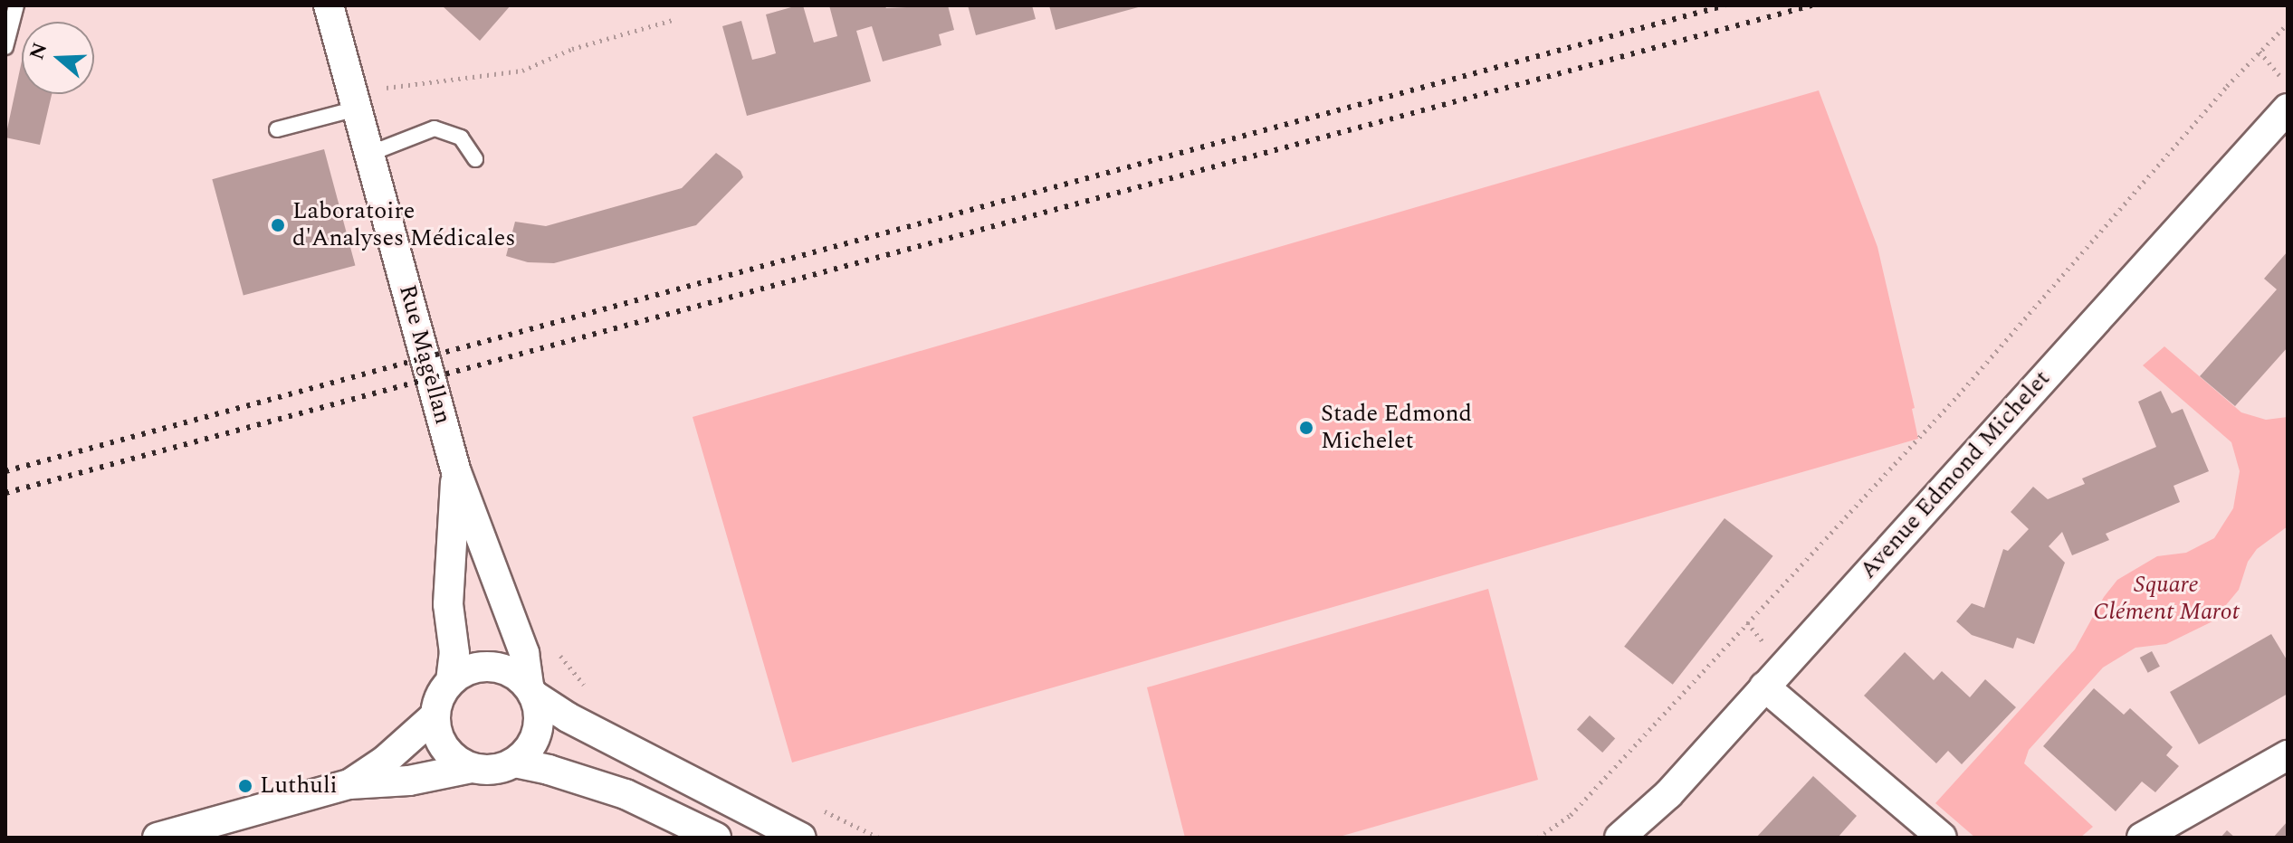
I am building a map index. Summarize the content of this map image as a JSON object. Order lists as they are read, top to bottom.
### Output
{
  "streets": {
    "street": ["Rue Magellan", "Avenue Edmond Michelet"]
  },
  "parks": ["Square Clément Marot"],
  "places": ["Laboratoire d'Analyses Médicales", "Stade Edmond Michelet", "Luthuli"],
  "north": "left"
}
